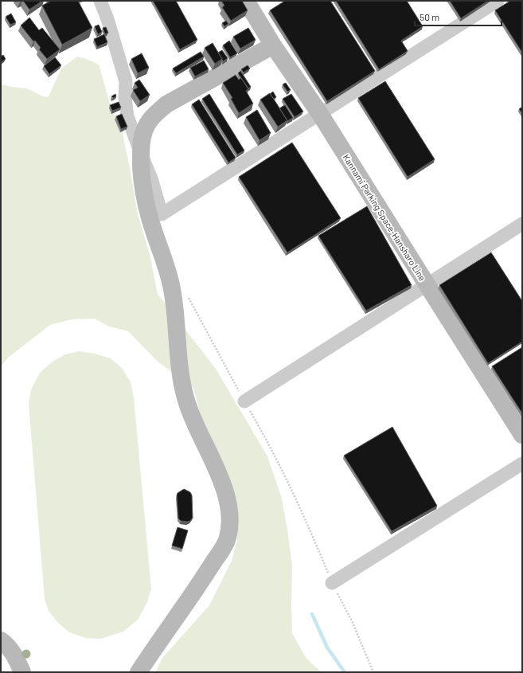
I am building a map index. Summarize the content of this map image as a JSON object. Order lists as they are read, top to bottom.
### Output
{
  "streets": {
    "street": ["Kannami Parking Space-Hansharo Line"]
  },
  "scale_bar": "50 m"
}
